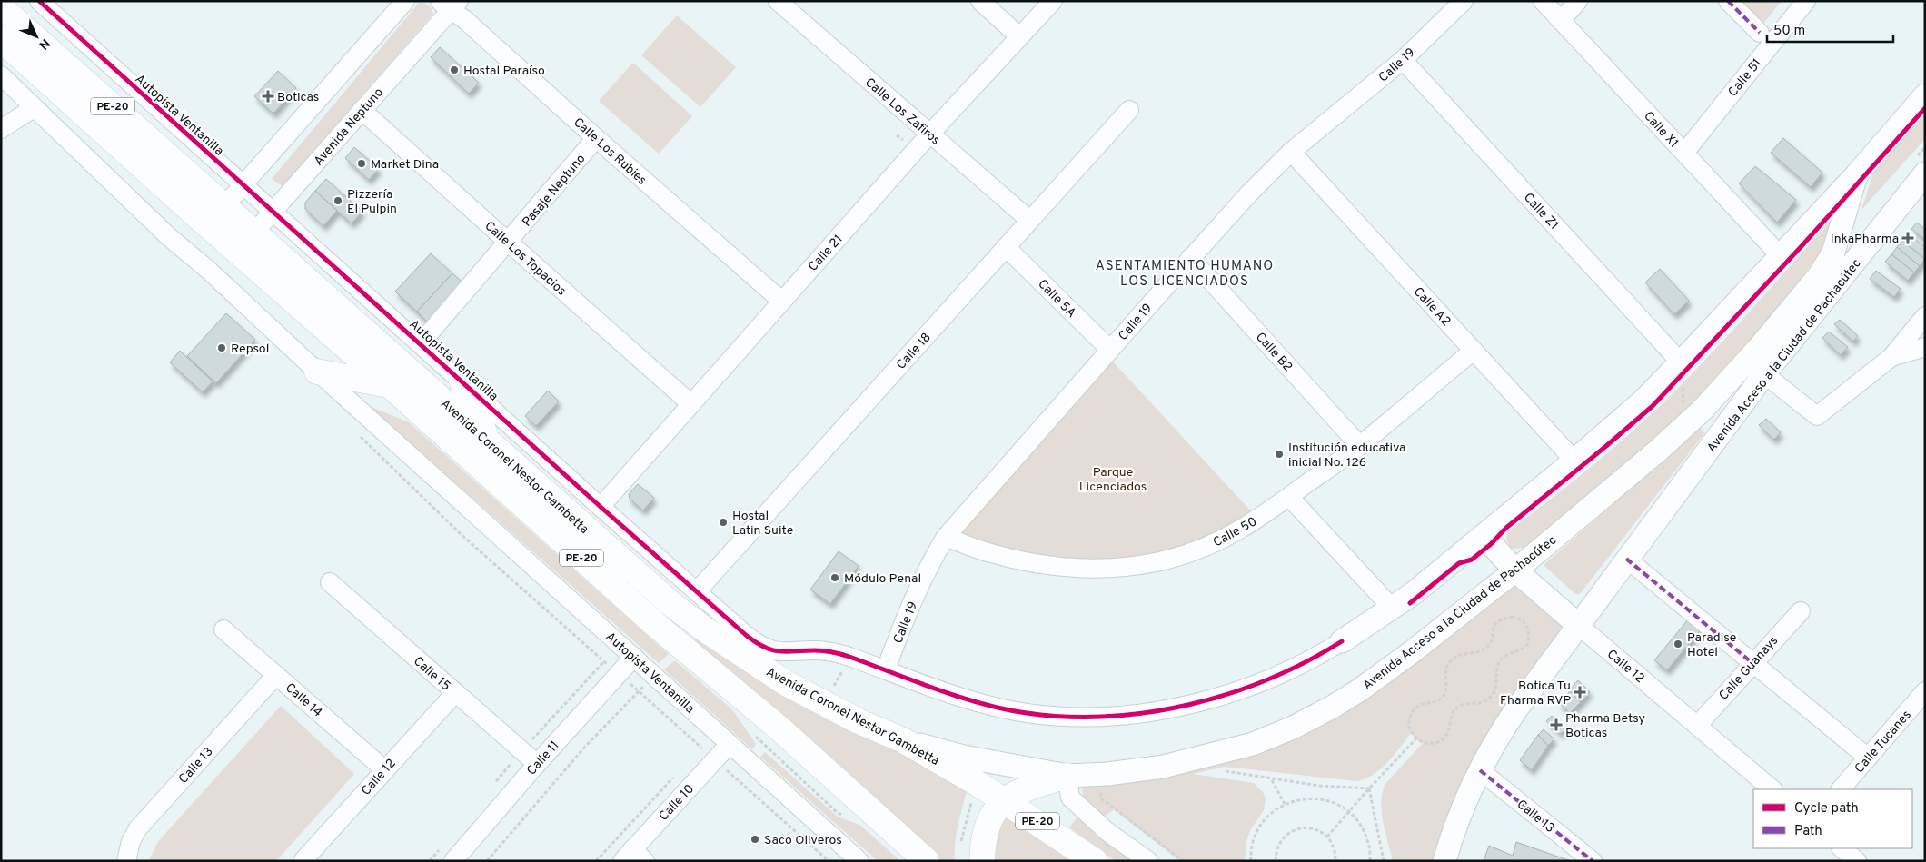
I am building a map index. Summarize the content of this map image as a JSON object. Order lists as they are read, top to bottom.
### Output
{
  "streets": {
    "highway": ["PE-20", "Avenida Coronel Nestor Gambetta"],
    "main road": ["Avenida Acceso a la Ciudad de Pachacútec", "Calle 12"],
    "street": [
      "Calle 19",
      "Calle 51",
      "Calle Los Zafiros",
      "Autopista Ventanilla",
      "Avenida Neptuno",
      "Calle X1",
      "Calle Los Rubies",
      "Pasaje Neptuno",
      "Calle Z1",
      "Calle 21",
      "Calle Los Topacios",
      "Calle 5A",
      "Calle A2",
      "Calle 18",
      "Calle B2",
      "Calle 50",
      "Calle Guanays",
      "Calle 15",
      "Calle 14",
      "Calle Tucanes",
      "Calle 11",
      "Calle 13",
      "Calle 10"
    ]
  },
  "crossings": [
    ["Calle 19", "Autopista Ventanilla"],
    ["Calle 19", "Calle Z1"],
    ["Calle 19", "Calle 5A"],
    ["Calle 19", "Calle A2"],
    ["Calle 19", "Calle B2"],
    ["Calle 19", "Avenida Acceso a la Ciudad de Pachacútec"],
    ["Calle 19", "Calle 50"],
    ["Calle 51", "Calle X1"],
    ["PE-20", "Avenida Neptuno"],
    ["PE-20", "Avenida Coronel Nestor Gambetta"],
    ["Calle Los Zafiros", "Calle 21"],
    ["Calle Los Zafiros", "Calle 18"],
    ["Autopista Ventanilla", "Avenida Neptuno"],
    ["Autopista Ventanilla", "Pasaje Neptuno"],
    ["Autopista Ventanilla", "Calle 21"],
    ["Autopista Ventanilla", "Calle 18"],
    ["Autopista Ventanilla", "Avenida Acceso a la Ciudad de Pachacútec"],
    ["Autopista Ventanilla", "Calle 11"],
    ["Autopista Ventanilla", "Calle 10"],
    ["Avenida Neptuno", "Calle Los Rubies"],
    ["Avenida Neptuno", "Calle Los Topacios"],
    ["Avenida Neptuno", "Avenida Coronel Nestor Gambetta"],
    ["Calle X1", "Avenida Acceso a la Ciudad de Pachacútec"],
    ["Calle Los Rubies", "Pasaje Neptuno"],
    ["Calle Los Rubies", "Calle 21"],
    ["Pasaje Neptuno", "Calle Los Topacios"],
    ["Calle Z1", "Avenida Acceso a la Ciudad de Pachacútec"],
    ["Calle 21", "Calle Los Topacios"],
    ["Calle 5A", "Calle 18"],
    ["Calle A2", "Avenida Acceso a la Ciudad de Pachacútec"],
    ["Calle A2", "Calle 50"],
    ["Calle B2", "Calle 50"],
    ["Avenida Acceso a la Ciudad de Pachacútec", "Avenida Coronel Nestor Gambetta"],
    ["Avenida Acceso a la Ciudad de Pachacútec", "Calle 12"],
    ["Avenida Acceso a la Ciudad de Pachacútec", "Calle 13"],
    ["Calle 12", "Calle Guanays"],
    ["Calle 12", "Calle 15"],
    ["Calle 12", "Calle 14"],
    ["Calle 15", "Calle 11"],
    ["Calle 14", "Calle 13"]
  ],
  "districts": ["ASENTAMIENTO HUMANO LOS LICENCIADOS"],
  "parks": ["Parque Licenciados"],
  "places": {
    "other": [
      "Hostal Paraíso",
      "Market Dina",
      "Pizzería El Pulpin",
      "Repsol",
      "Institución educativa inicial No. 126",
      "Hostal Latin Suite",
      "Módulo Penal",
      "Paradise Hotel",
      "Saco Oliveros"
    ],
    "health": [
      "Boticas",
      "InkaPharma",
      "Botica Tu Fharma RVP",
      "Pharma Betsy Boticas"
    ]
  },
  "legend": ["Cycle path", "Path"],
  "scale_bar": "50 m",
  "north": "bottom right"
}
